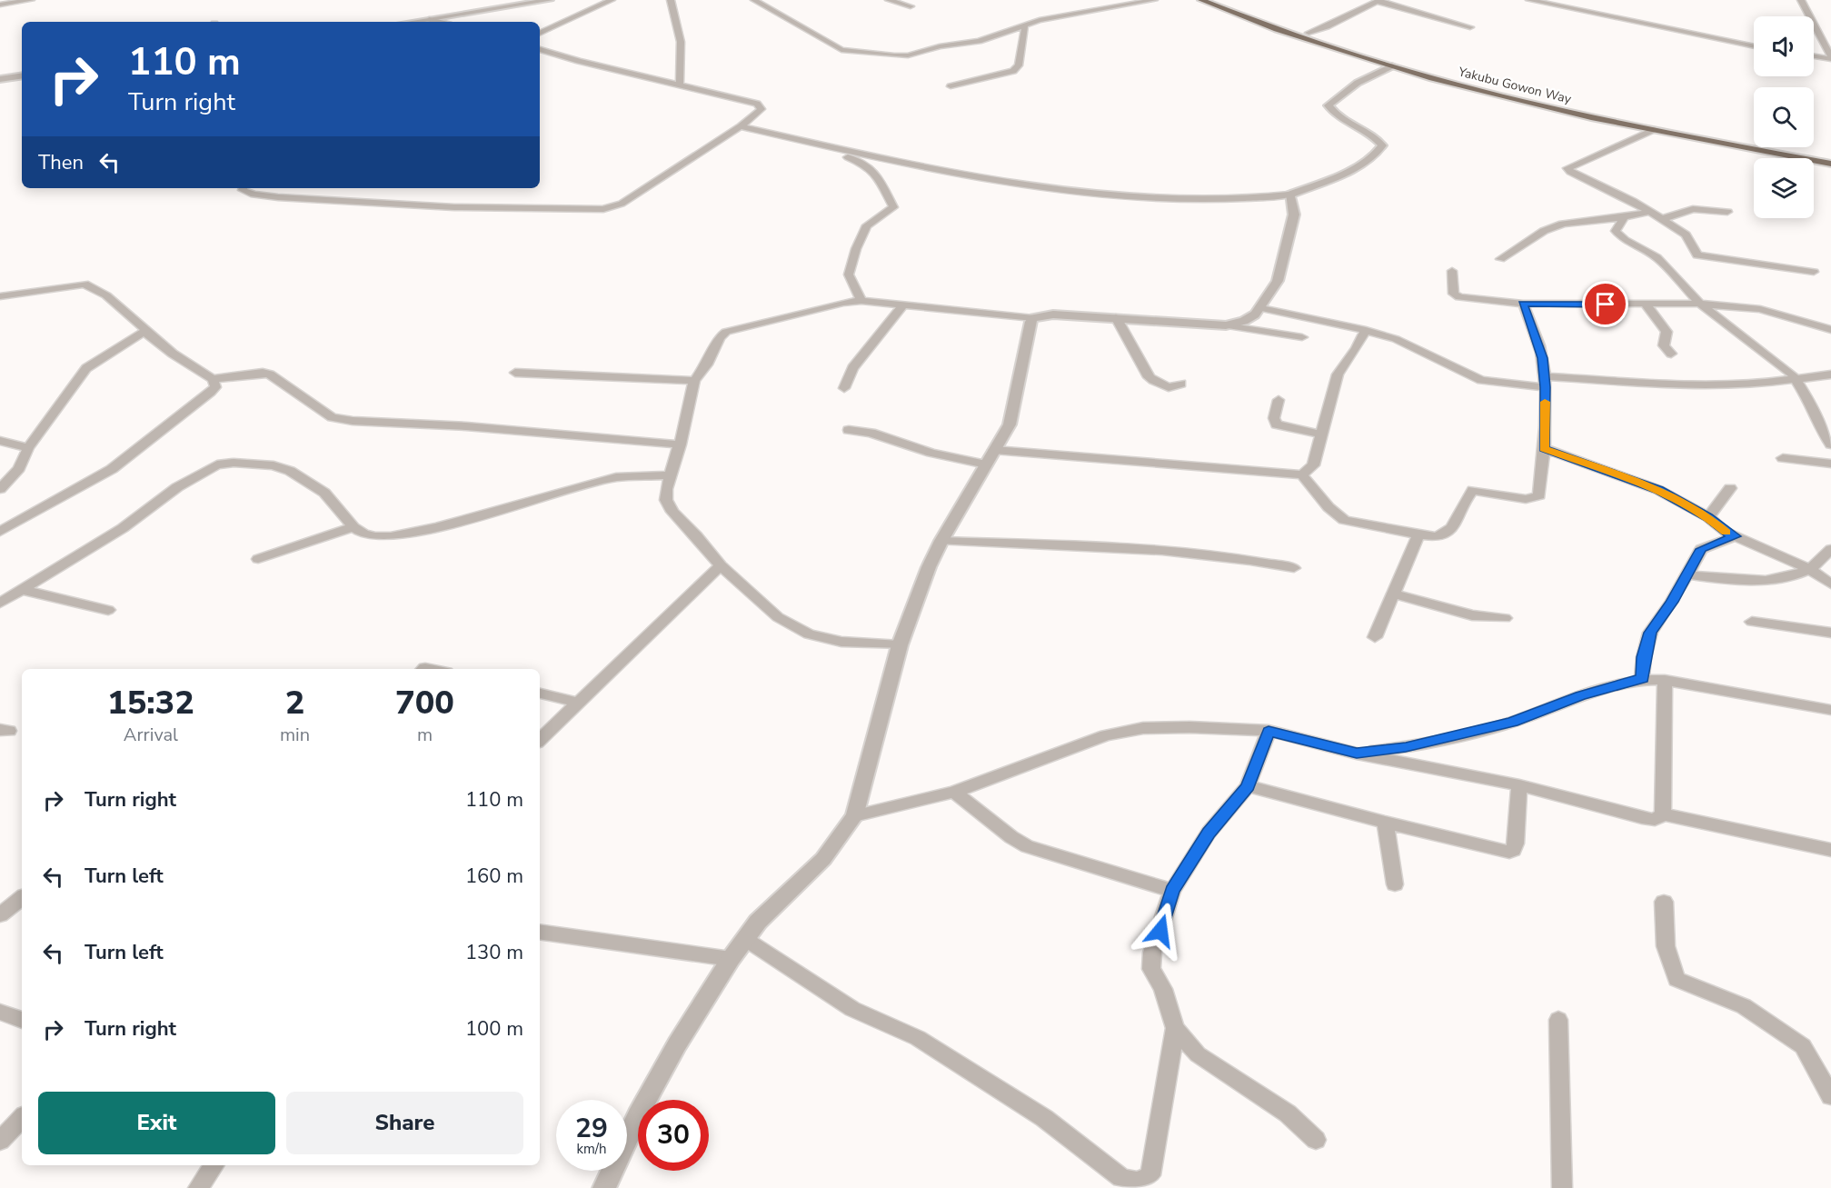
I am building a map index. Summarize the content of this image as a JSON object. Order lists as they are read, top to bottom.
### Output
{
  "streets": {
    "highway": ["Yakubu Gowon Way"]
  },
  "page": {
    "turn": ["110 m", "Turn right"],
    "then": "Then",
    "eta": [
      "15:32",
      "Arrival",
      "2",
      "min",
      "700",
      "m"
    ],
    "list": [
      {
        "name": "Turn right",
        "value": "110 m"
      },
      {
        "name": "Turn left",
        "value": "160 m"
      },
      {
        "name": "Turn left",
        "value": "130 m"
      },
      {
        "name": "Turn right",
        "value": "100 m"
      }
    ],
    "buttons": ["Exit", "Share"],
    "speed": "29 km/h",
    "limit": "30"
  }
}
